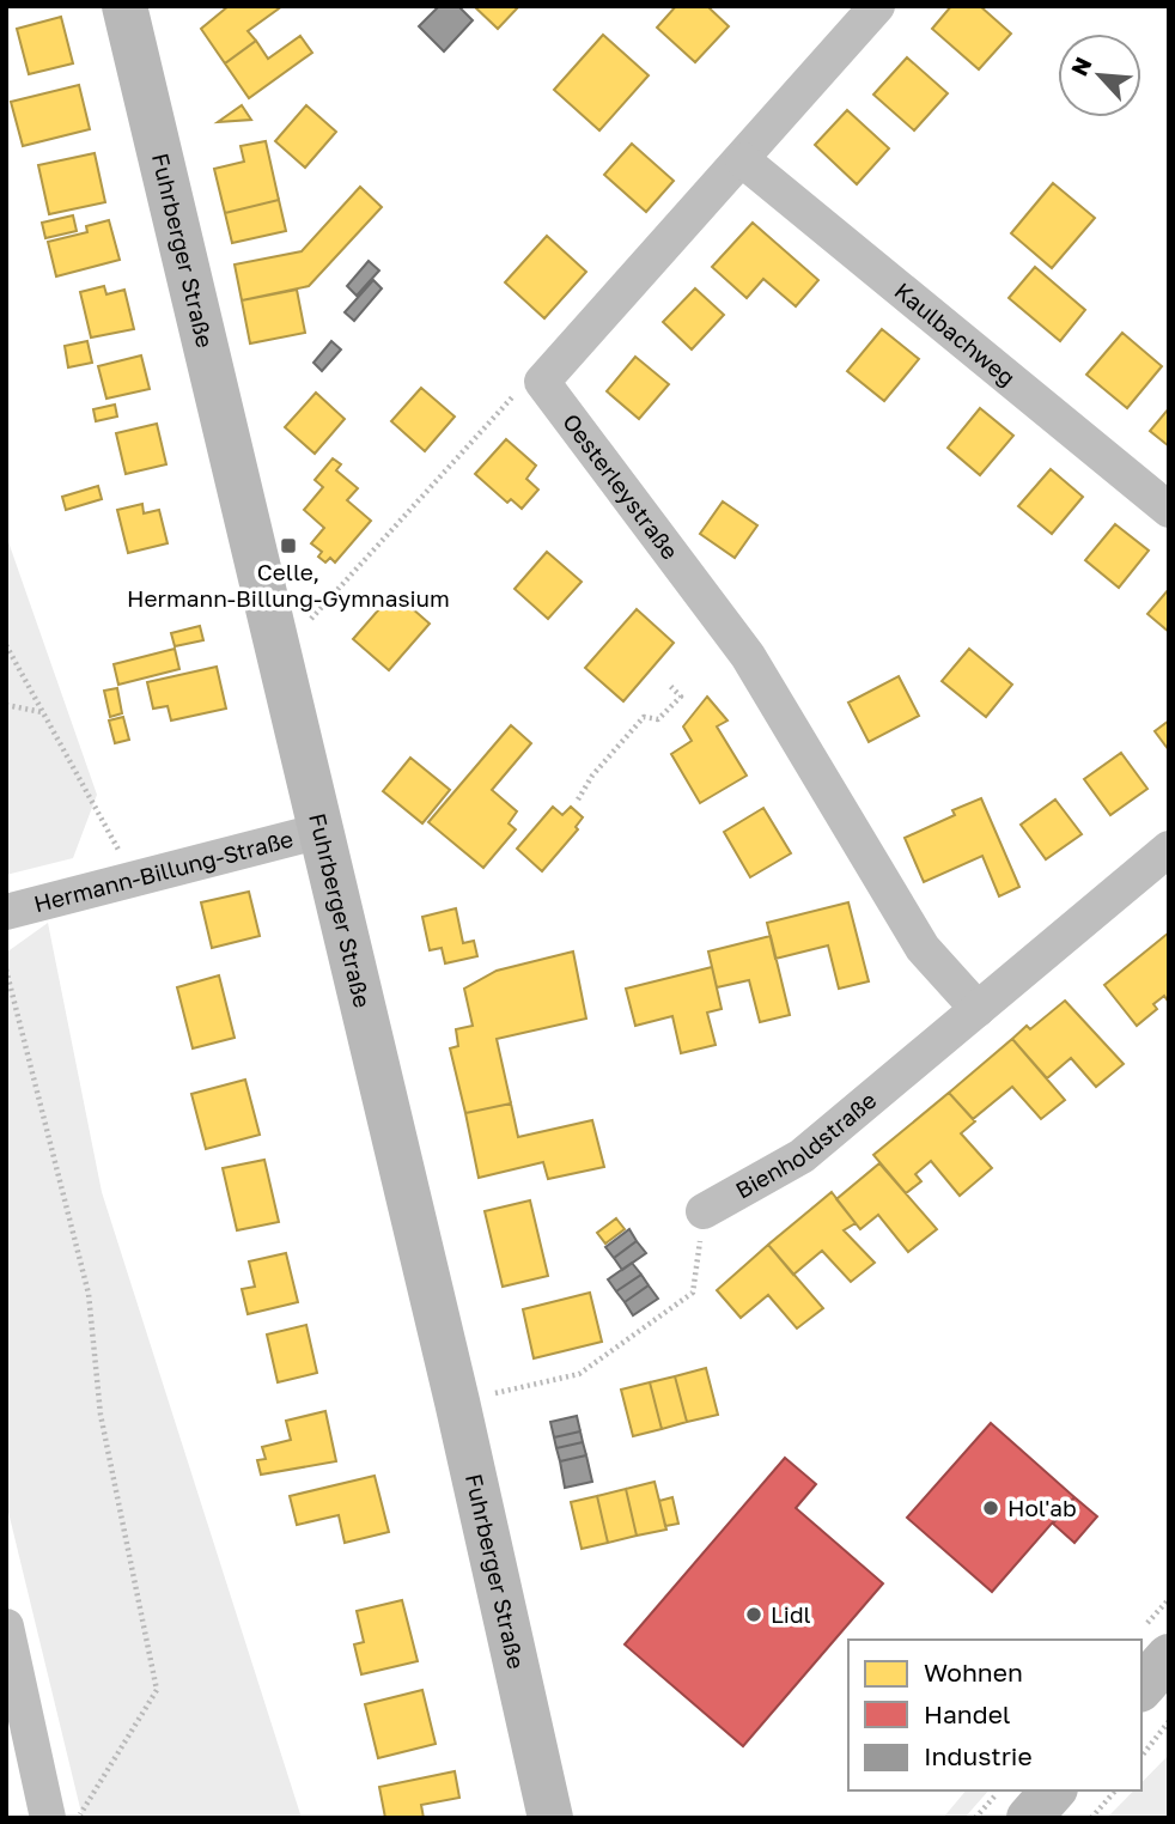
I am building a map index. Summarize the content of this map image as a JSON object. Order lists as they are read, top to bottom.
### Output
{
  "streets": {
    "main road": ["Fuhrberger Straße"],
    "street": [
      "Kaulbachweg",
      "Oesterleystraße",
      "Hermann-Billung-Straße",
      "Bienholdstraße"
    ]
  },
  "crossings": [
    ["Fuhrberger Straße", "Hermann-Billung-Straße"],
    ["Oesterleystraße", "Bienholdstraße"]
  ],
  "places": {
    "transit": ["Celle, Hermann-Billung-Gymnasium"],
    "other": ["Hol'ab", "Lidl"]
  },
  "legend": ["Wohnen", "Handel", "Industrie"],
  "north": "top left"
}
